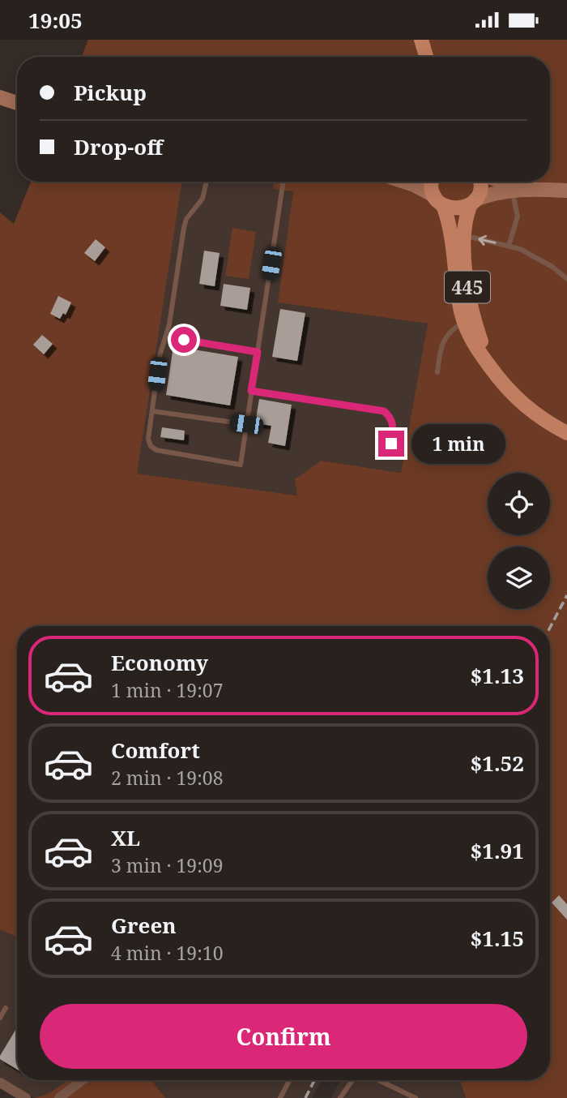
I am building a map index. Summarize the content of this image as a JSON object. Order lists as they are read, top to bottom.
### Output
{
  "streets": {
    "main road": ["445"]
  },
  "page": {
    "status": "19:05",
    "banner": ["Pickup", "Drop-off"],
    "bubble": "1 min",
    "list": [
      {
        "name": "Economy",
        "note": "1 min · 19:07",
        "value": "$1.13"
      },
      {
        "name": "Comfort",
        "note": "2 min · 19:08",
        "value": "$1.52"
      },
      {
        "name": "XL",
        "note": "3 min · 19:09",
        "value": "$1.91"
      },
      {
        "name": "Green",
        "note": "4 min · 19:10",
        "value": "$1.15"
      }
    ],
    "buttons": "Confirm"
  }
}
